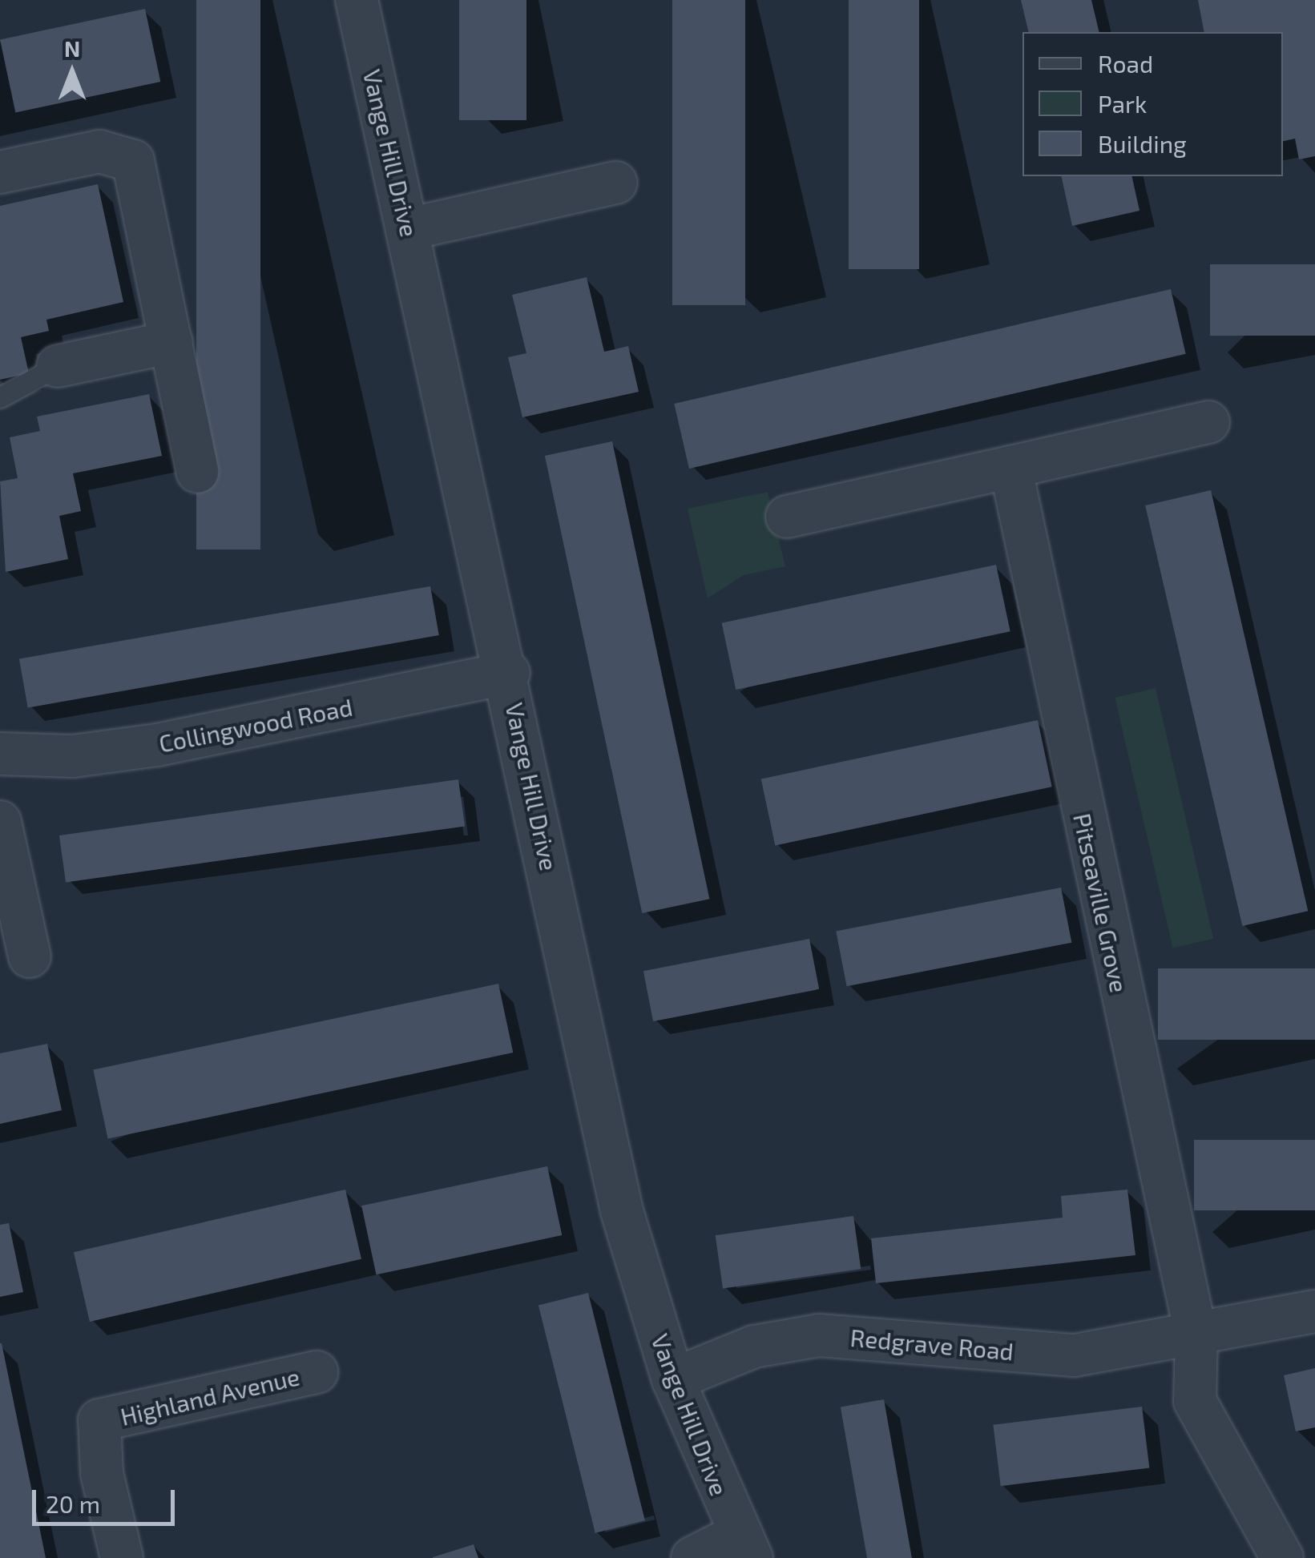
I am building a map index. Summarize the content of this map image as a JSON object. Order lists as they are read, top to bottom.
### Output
{
  "streets": {
    "street": [
      "Vange Hill Drive",
      "Collingwood Road",
      "Pitseaville Grove",
      "Redgrave Road",
      "Highland Avenue"
    ]
  },
  "crossings": [
    ["Vange Hill Drive", "Collingwood Road"],
    ["Vange Hill Drive", "Redgrave Road"],
    ["Pitseaville Grove", "Redgrave Road"]
  ],
  "legend": ["Road", "Park", "Building"],
  "scale_bar": "20 m",
  "north": "top"
}
